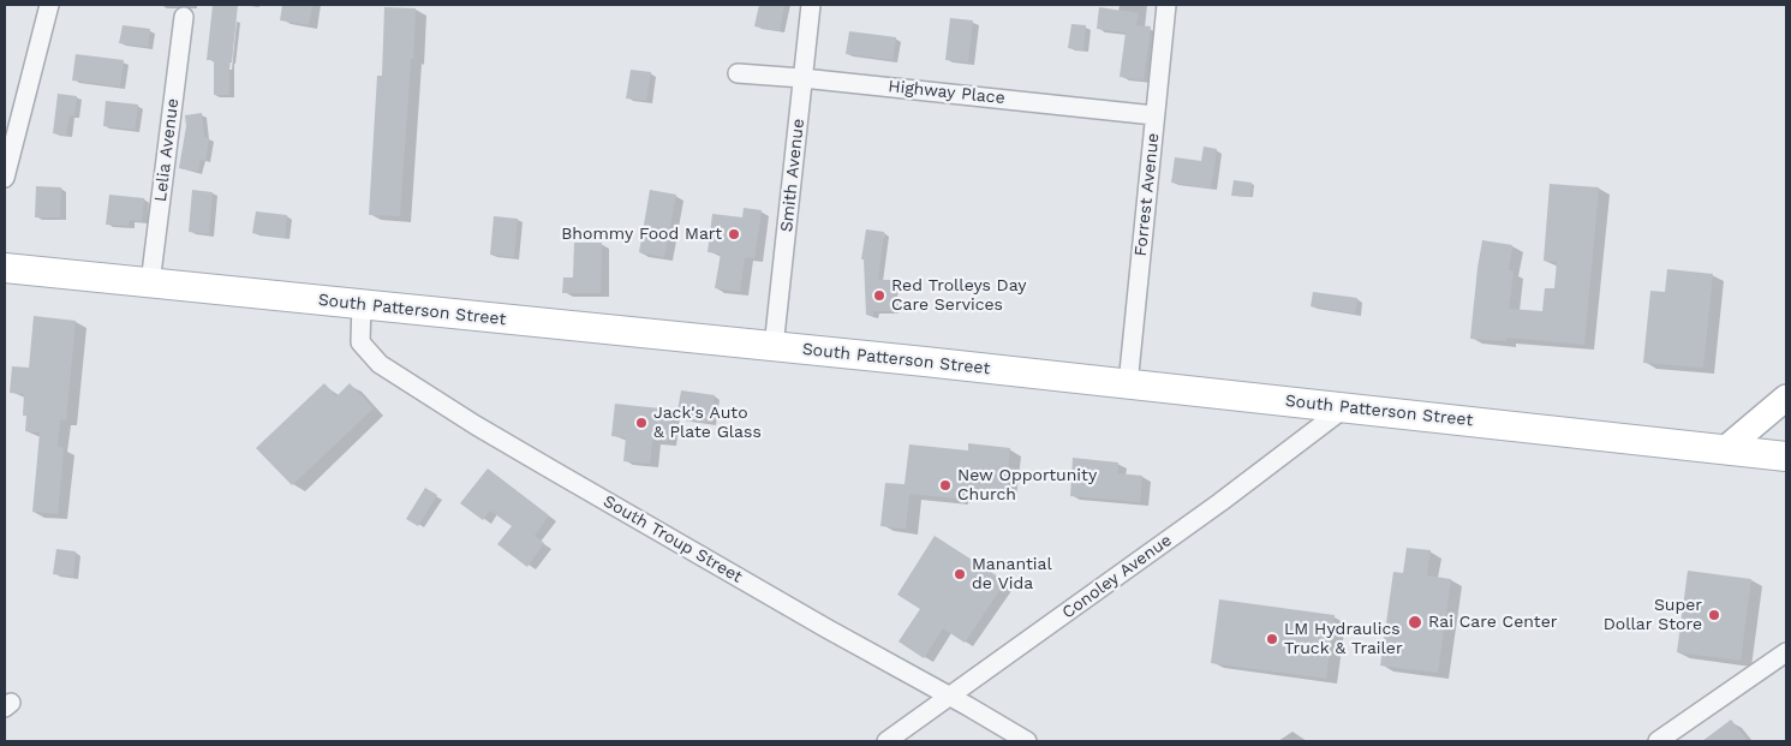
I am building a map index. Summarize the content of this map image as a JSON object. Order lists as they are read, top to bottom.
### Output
{
  "streets": {
    "main road": ["South Patterson Street"],
    "street": [
      "Highway Place",
      "Lelia Avenue",
      "Smith Avenue",
      "Forrest Avenue",
      "South Troup Street",
      "Conoley Avenue"
    ]
  },
  "crossings": [
    ["Highway Place", "Smith Avenue"],
    ["Highway Place", "Forrest Avenue"],
    ["Lelia Avenue", "South Patterson Street"],
    ["Smith Avenue", "South Patterson Street"],
    ["Forrest Avenue", "South Patterson Street"],
    ["South Patterson Street", "South Troup Street"],
    ["South Patterson Street", "Conoley Avenue"],
    ["South Troup Street", "Conoley Avenue"]
  ],
  "places": [
    "Bhommy Food Mart",
    "Red Trolleys Day Care Services",
    "Jack's Auto & Plate Glass",
    "New Opportunity Church",
    "Manantial de Vida",
    "Super Dollar Store",
    "Rai Care Center",
    "LM Hydraulics Truck & Trailer"
  ]
}
